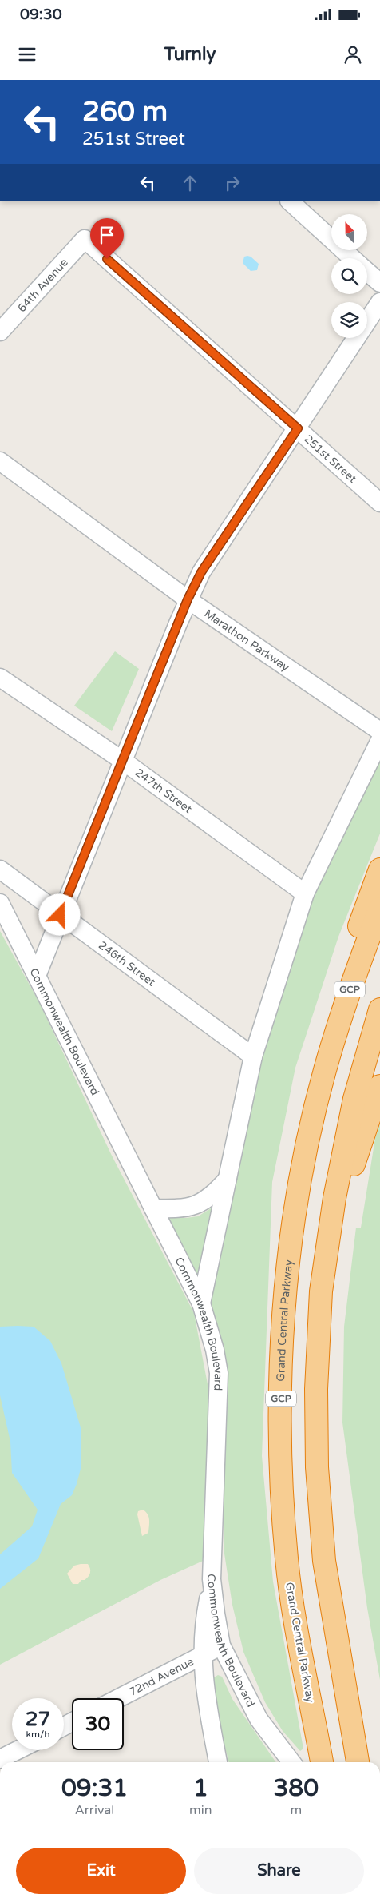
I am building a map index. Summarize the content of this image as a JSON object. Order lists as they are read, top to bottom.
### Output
{
  "streets": {
    "highway": ["GCP", "Grand Central Parkway"],
    "street": [
      "64th Avenue",
      "251st Street",
      "Marathon Parkway",
      "247th Street",
      "246th Street",
      "Commonwealth Boulevard",
      "72nd Avenue"
    ]
  },
  "crossings": [
    ["64th Avenue", "251st Street"],
    ["Commonwealth Boulevard", "72nd Avenue"]
  ],
  "north": "top",
  "page": {
    "status": "09:30",
    "header": "Turnly",
    "turn": ["260 m", "251st Street"],
    "speed": "27 km/h",
    "limit": "30",
    "eta": [
      "09:31",
      "Arrival",
      "1",
      "min",
      "380",
      "m"
    ],
    "buttons": ["Exit", "Share"]
  }
}
